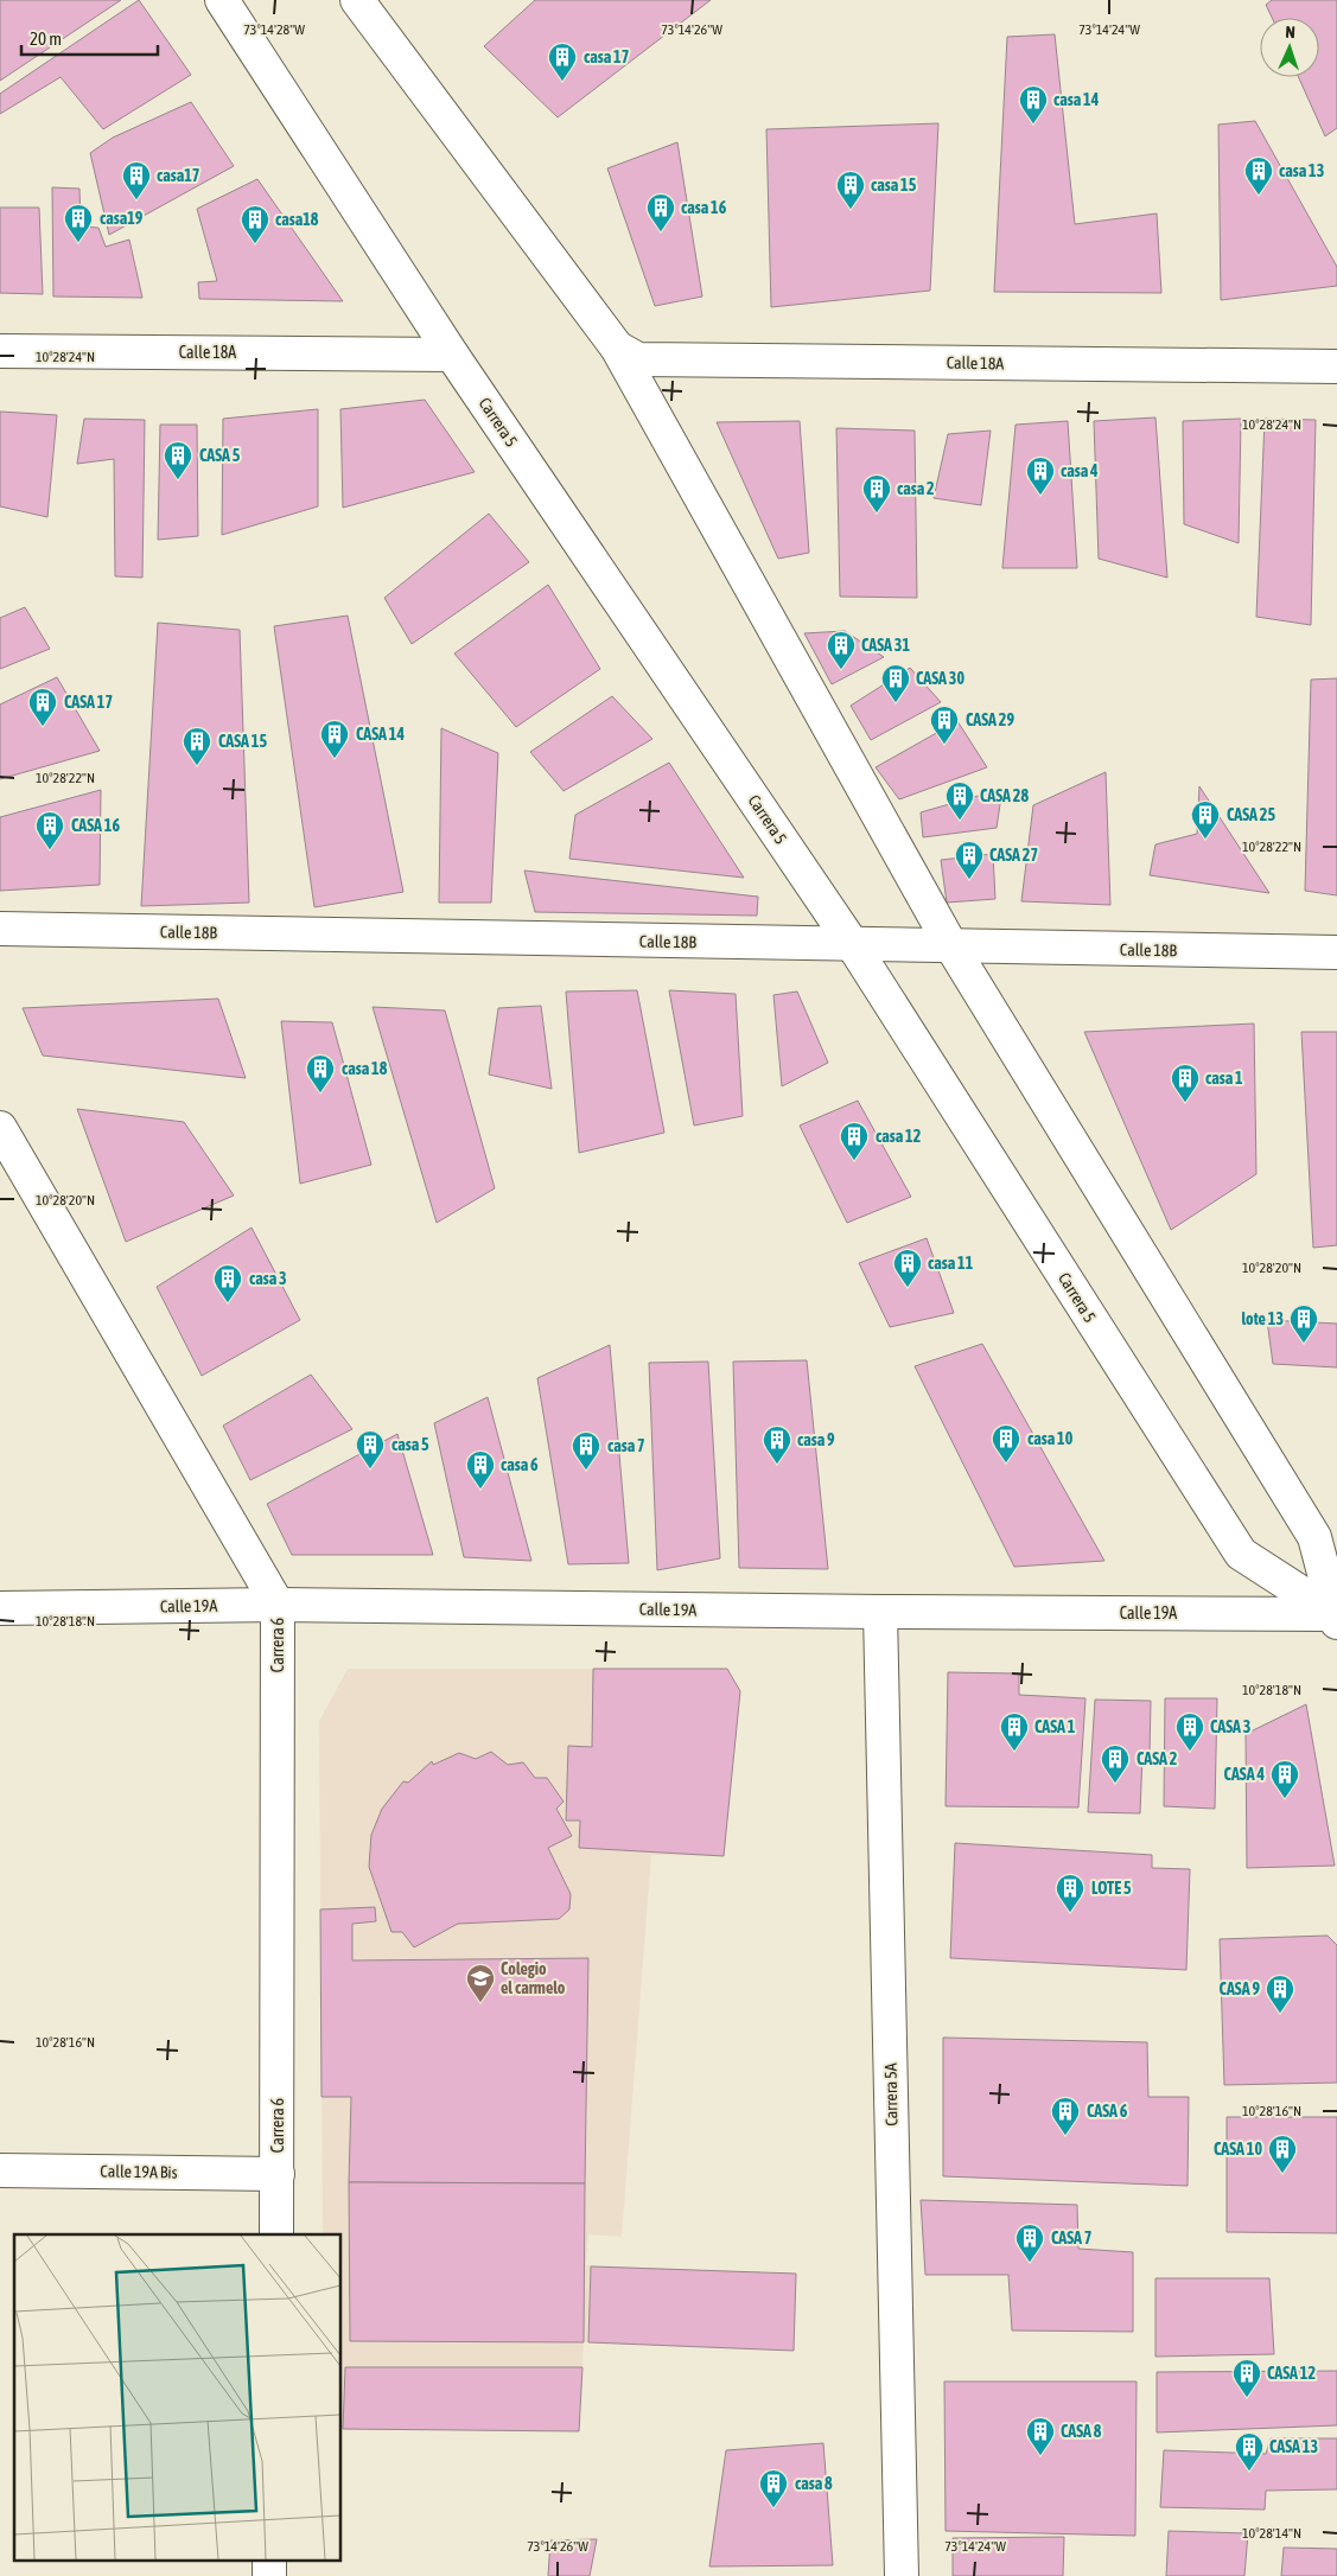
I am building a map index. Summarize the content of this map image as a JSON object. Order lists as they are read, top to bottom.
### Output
{
  "streets": {
    "street": [
      "Calle 18A",
      "Carrera 5",
      "Calle 18B",
      "Calle 19A",
      "Carrera 6",
      "Carrera 5A",
      "Calle 19A Bis"
    ]
  },
  "crossings": [
    ["Calle 18A", "Carrera 5"],
    ["Carrera 5", "Calle 18B"],
    ["Carrera 5", "Calle 19A"],
    ["Calle 19A", "Carrera 6"],
    ["Calle 19A", "Carrera 5A"],
    ["Carrera 6", "Calle 19A Bis"]
  ],
  "places": {
    "building": [
      "casa 17",
      "casa 14",
      "casa 13",
      "casa17",
      "casa 15",
      "casa 16",
      "casa19",
      "casa18",
      "CASA 5",
      "casa 4",
      "casa 2",
      "CASA 31",
      "CASA 30",
      "CASA 17",
      "CASA 29",
      "CASA 14",
      "CASA 15",
      "CASA 28",
      "CASA 25",
      "CASA 16",
      "CASA 27",
      "casa 18",
      "casa 1",
      "casa 12",
      "casa 11",
      "casa 3",
      "lote 13",
      "casa 10",
      "casa 9",
      "casa 5",
      "casa 7",
      "casa 6",
      "CASA 1",
      "CASA 3",
      "CASA 2",
      "CASA 4",
      "LOTE 5",
      "CASA 9",
      "CASA 6",
      "CASA 10",
      "CASA 7",
      "CASA 12",
      "CASA 8",
      "CASA 13",
      "casa 8"
    ],
    "school or university": ["Colegio el carmelo"]
  },
  "scale_bar": "20 m",
  "north": "top",
  "coordinates": [
    "73°14'28\"W",
    "73°14'26\"W",
    "73°14'24\"W",
    "10°28'24\"N",
    "10°28'22\"N",
    "10°28'20\"N",
    "10°28'18\"N",
    "10°28'16\"N",
    "10°28'14\"N"
  ]
}
